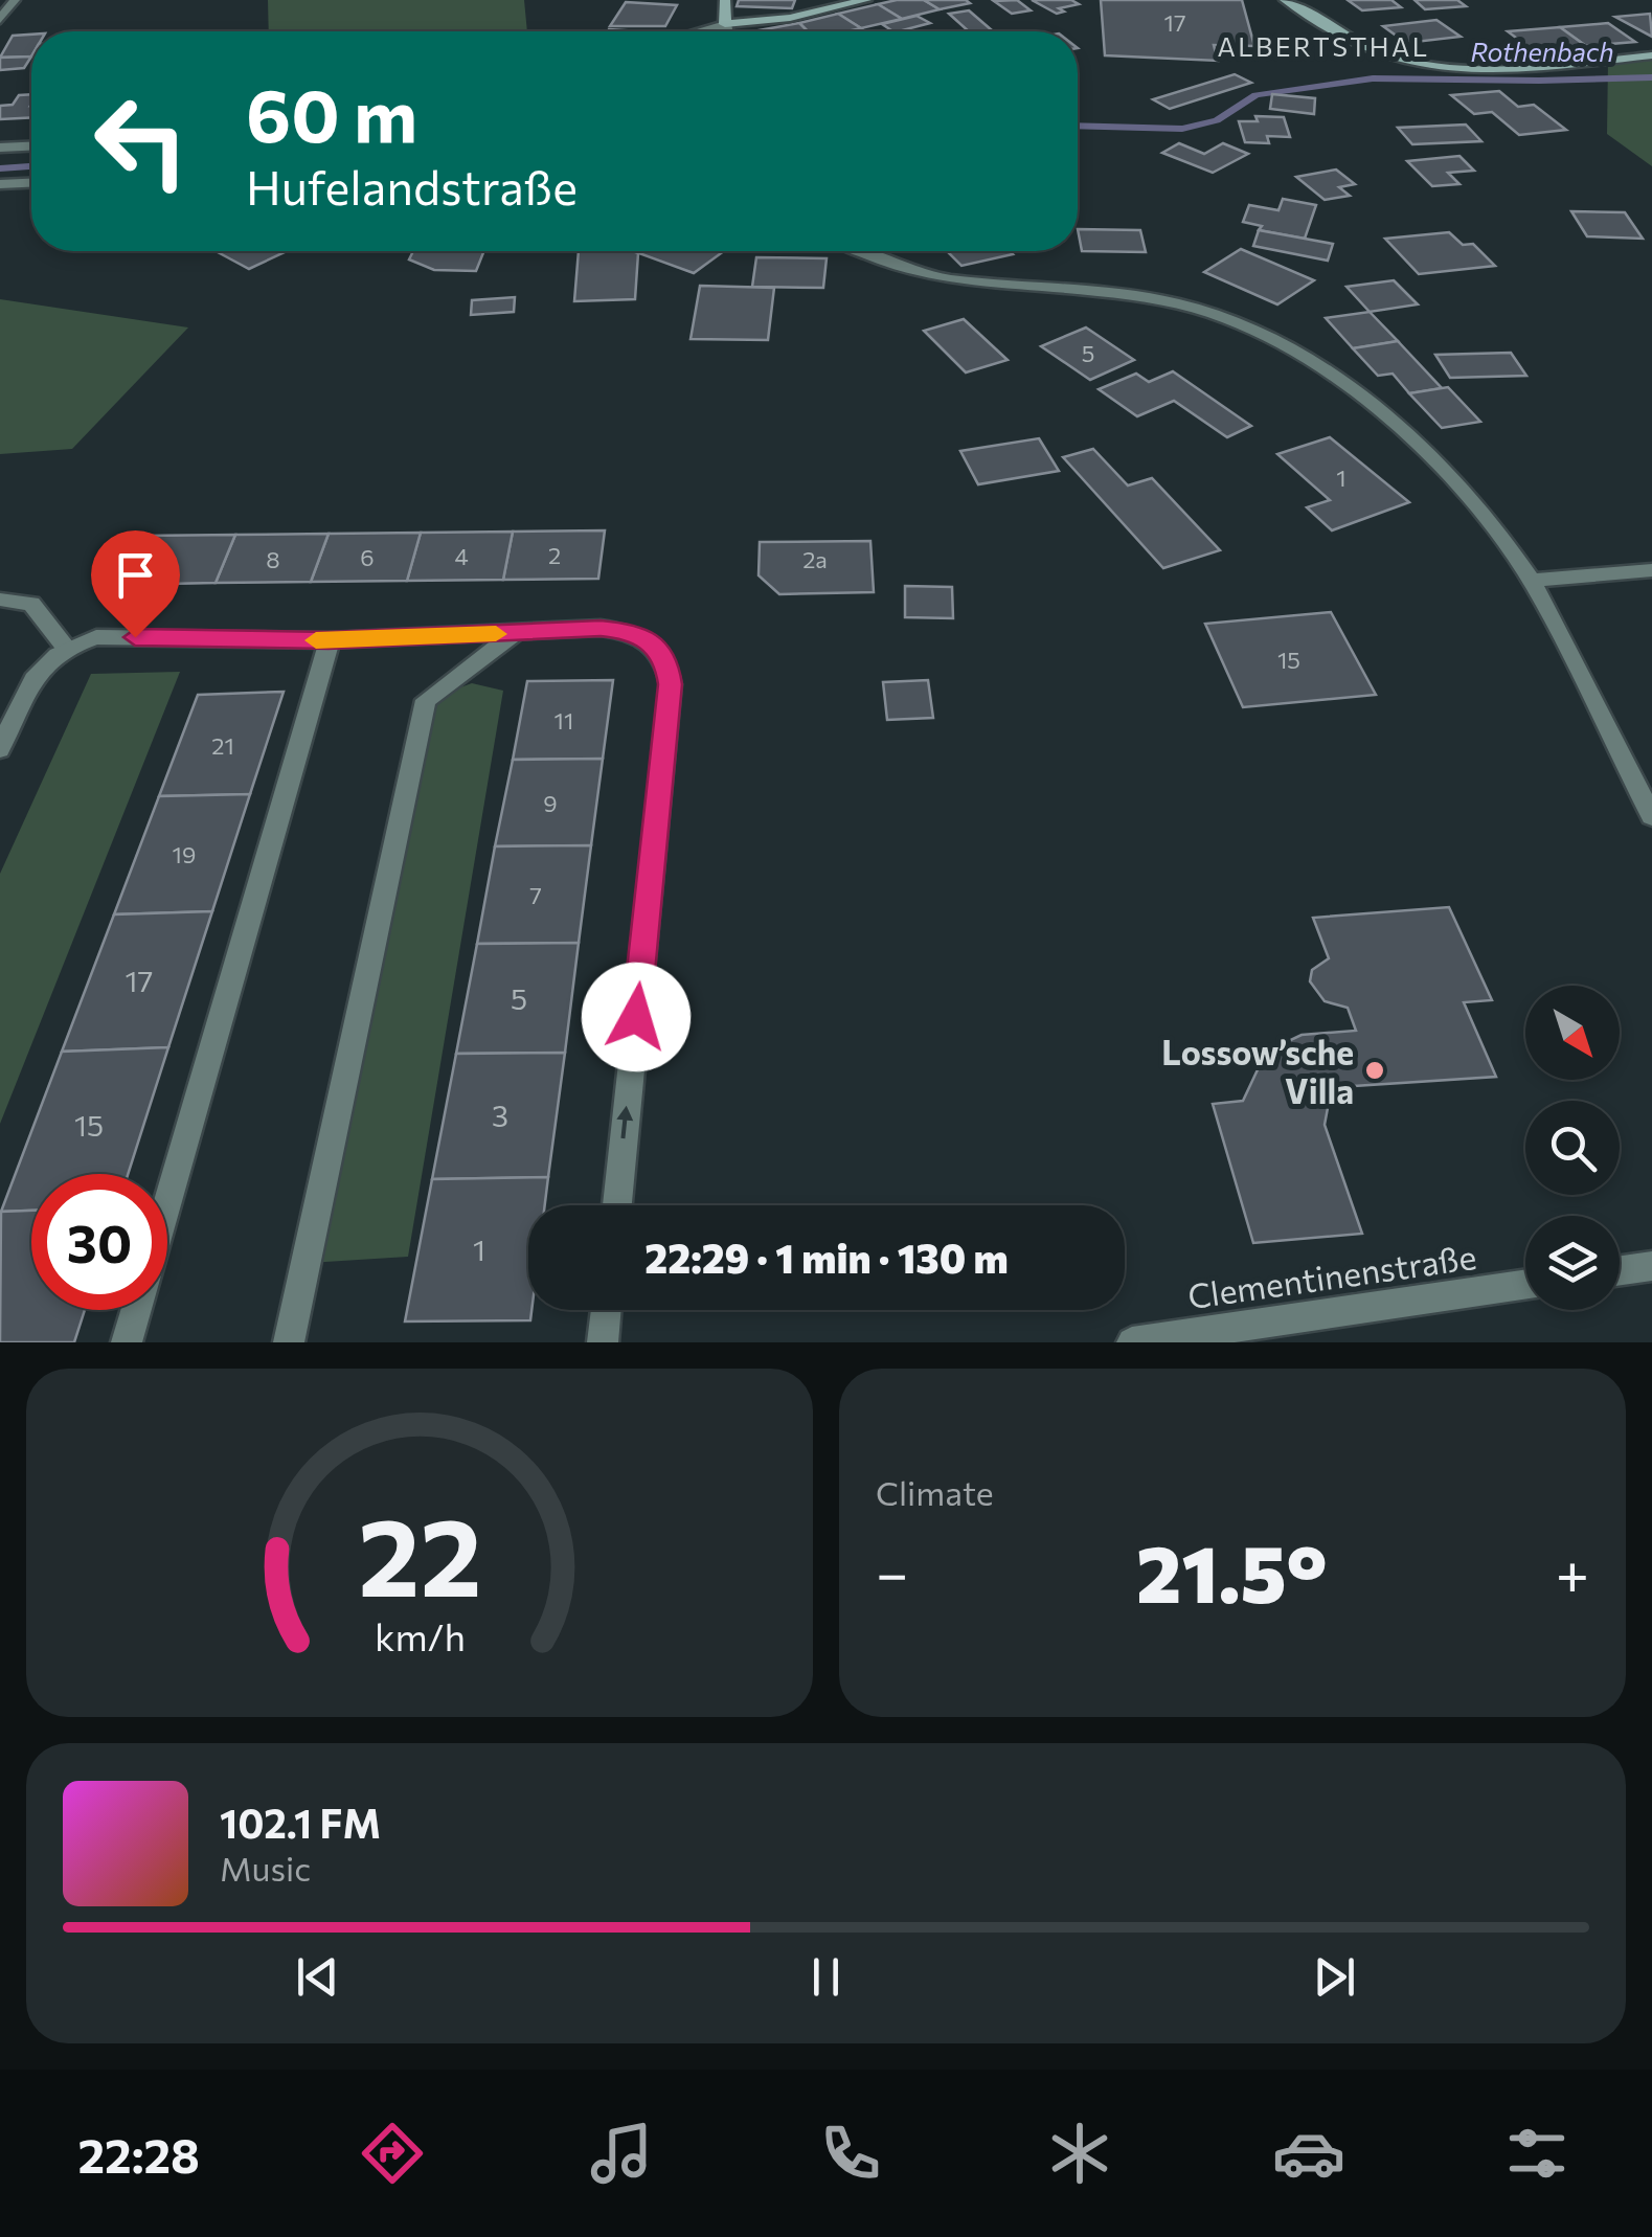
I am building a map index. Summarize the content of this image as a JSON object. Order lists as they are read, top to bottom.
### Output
{
  "streets": {
    "street": ["Clementinenstraße"]
  },
  "districts": ["ALBERTSTHAL"],
  "water": ["Rothenbach"],
  "places": ["Lossow’sche Villa"],
  "house_numbers": [
    "17",
    "5",
    "1",
    "2",
    "4",
    "6",
    "8",
    "2a",
    "15",
    "11",
    "21",
    "9",
    "19",
    "7",
    "17",
    "5",
    "3",
    "15",
    "1"
  ],
  "north": "bottom right",
  "page": {
    "turn": ["60 m", "Hufelandstraße"],
    "limit": "30",
    "trip": "22:29 · 1 min · 130 m",
    "tile": "Climate",
    "heat": ["−", "21.5°", "+"],
    "song": ["102.1 FM", "Music"],
    "tabs": "22:28",
    "gauge": ["22", "km/h"]
  }
}
